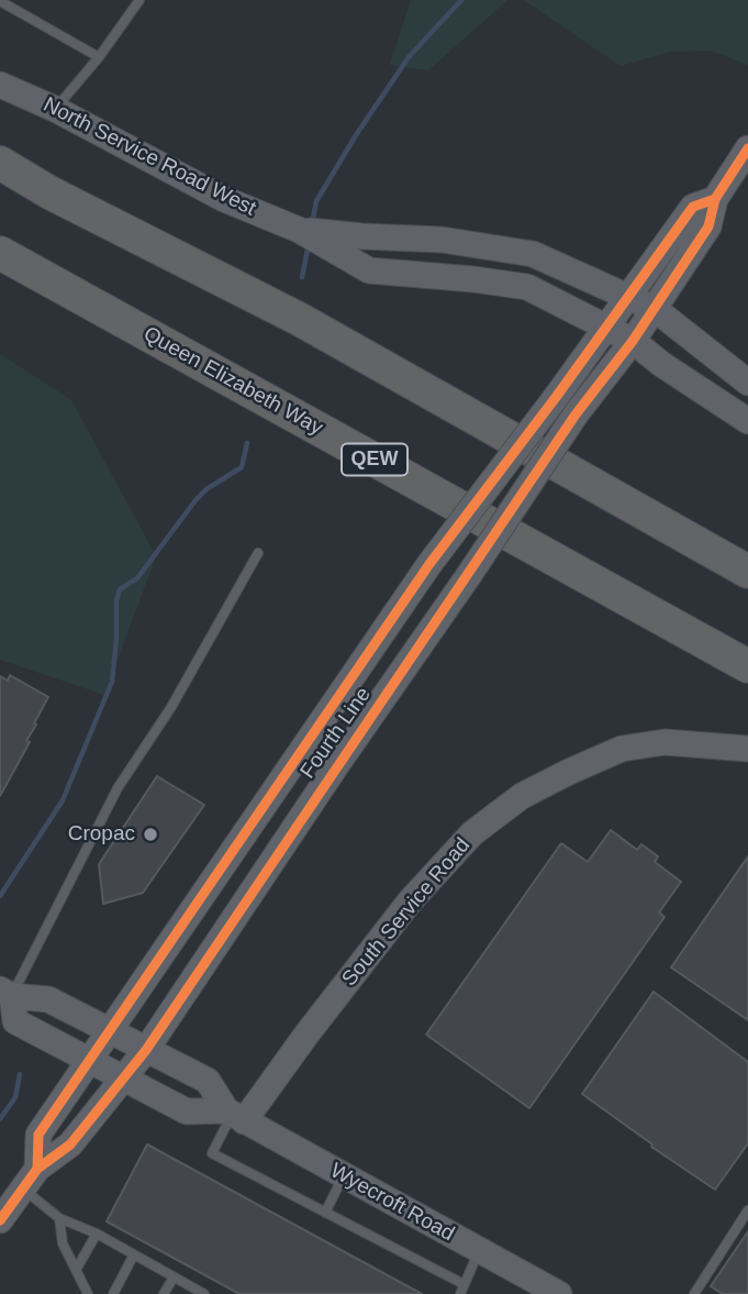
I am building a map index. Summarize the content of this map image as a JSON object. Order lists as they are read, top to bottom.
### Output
{
  "streets": {
    "highway": ["Queen Elizabeth Way", "QEW"],
    "street": [
      "North Service Road West",
      "Fourth Line",
      "South Service Road",
      "Wyecroft Road"
    ]
  },
  "crossings": [
    ["North Service Road West", "Fourth Line"],
    ["Fourth Line", "Wyecroft Road"],
    ["South Service Road", "Wyecroft Road"]
  ],
  "places": ["Cropac"]
}
